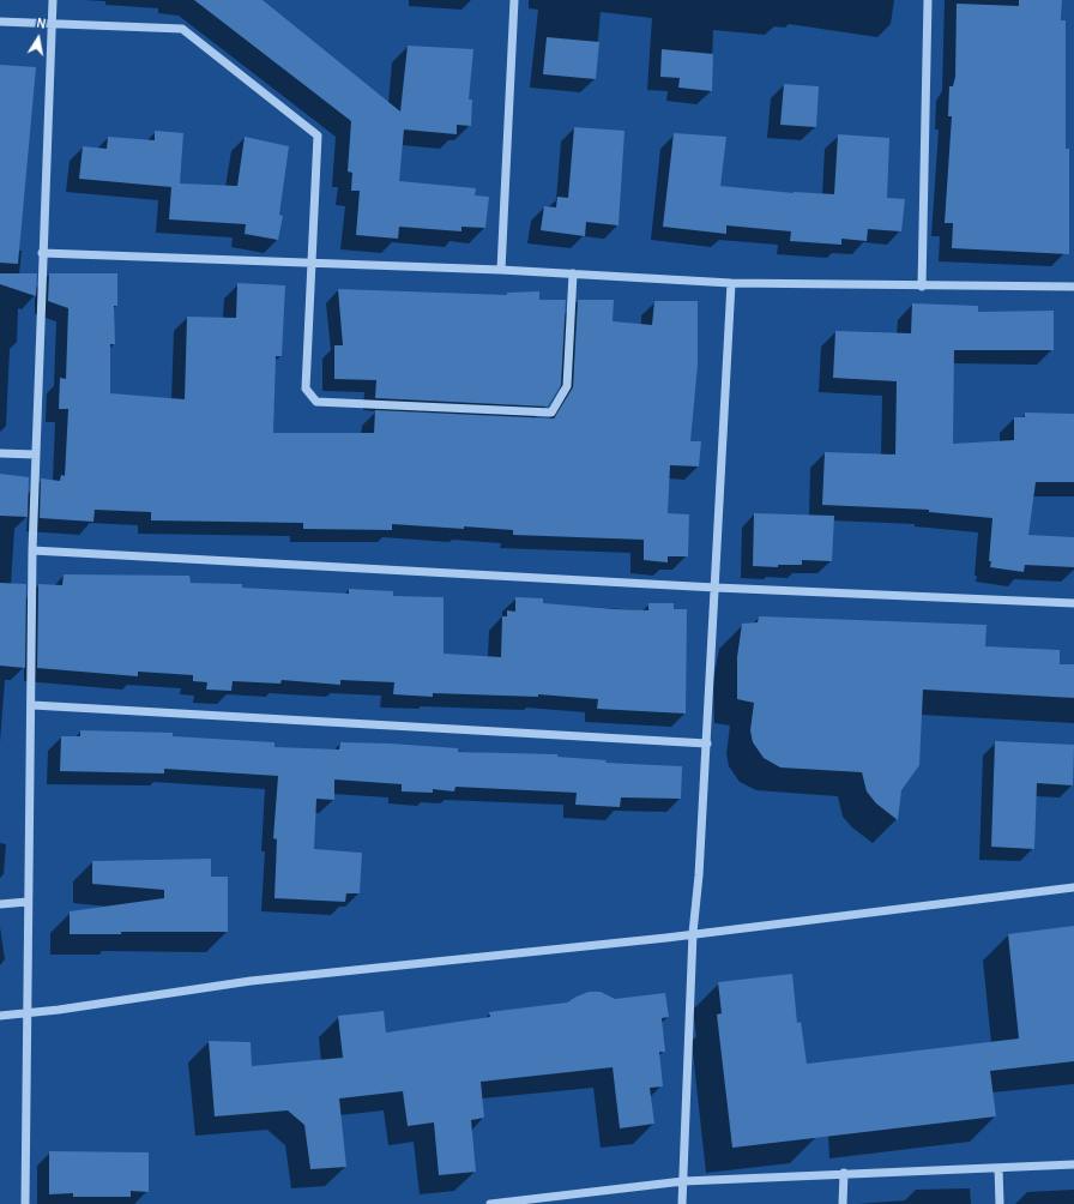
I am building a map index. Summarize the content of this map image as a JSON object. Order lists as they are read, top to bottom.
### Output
{
  "north": "top"
}
